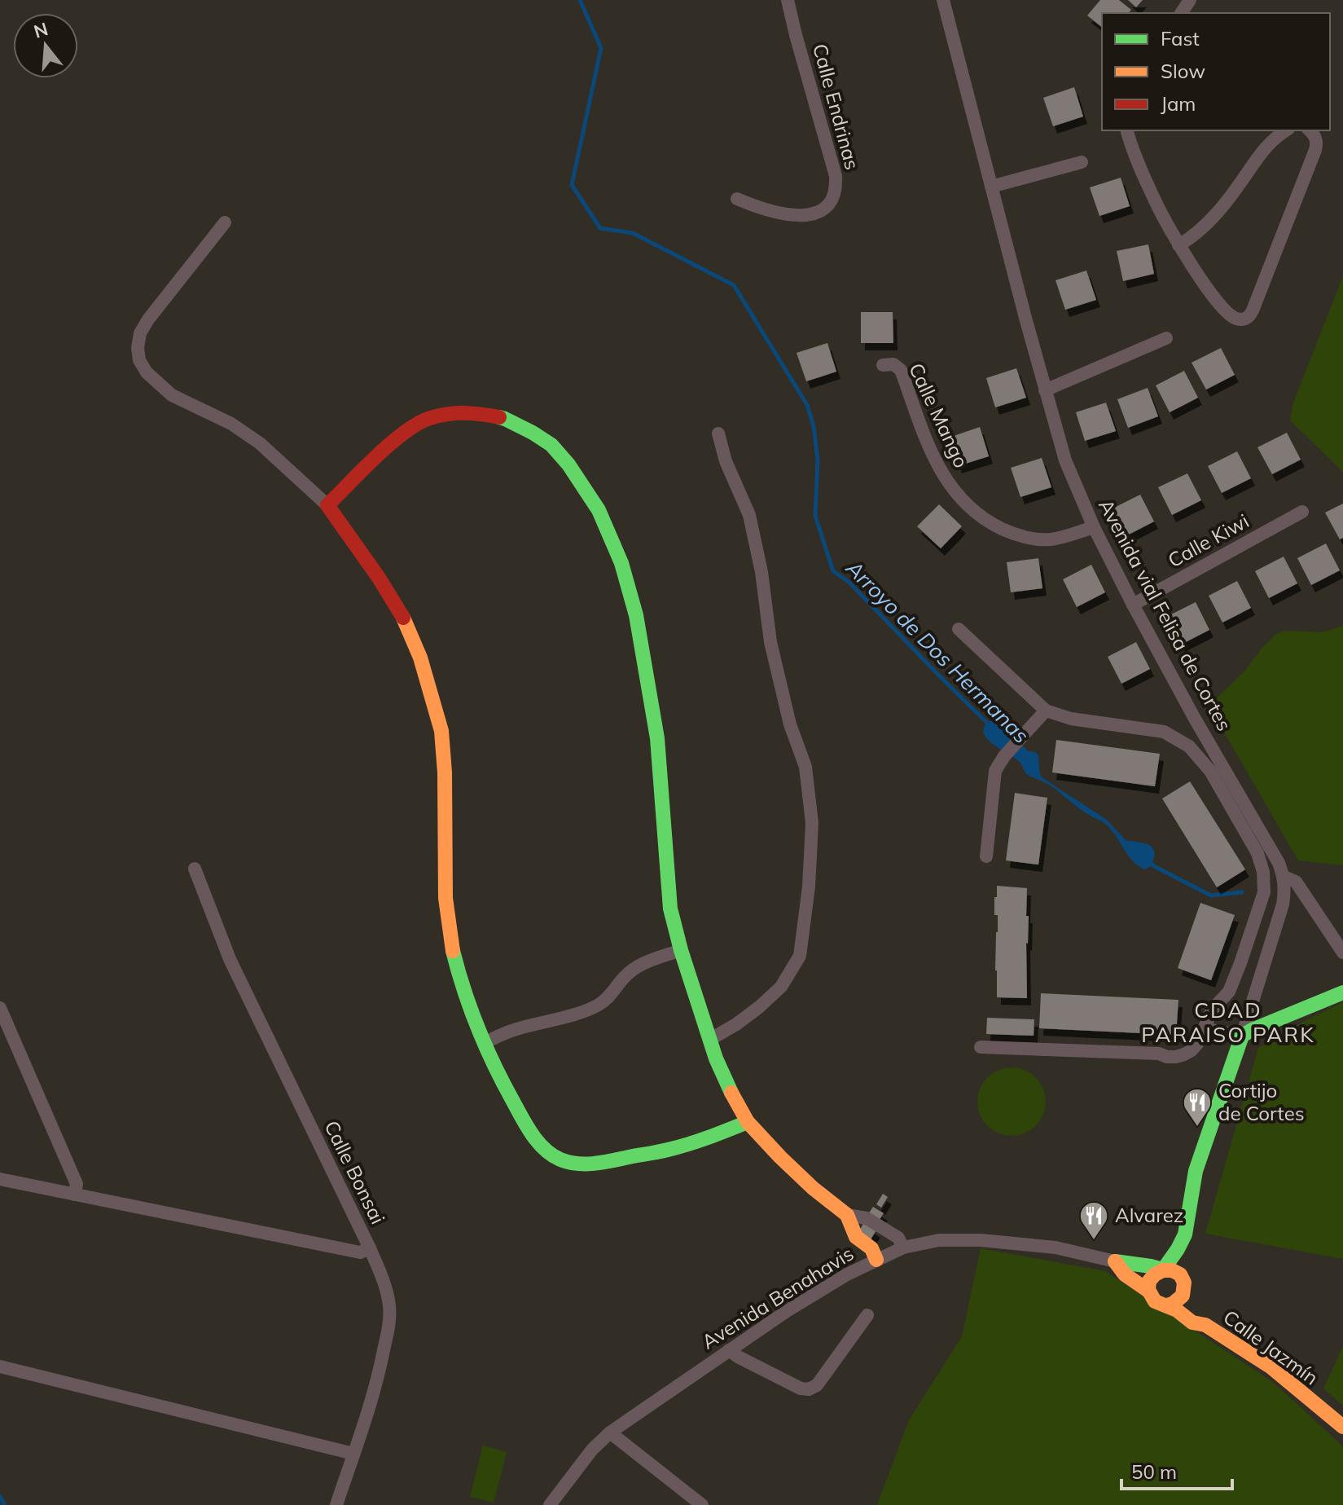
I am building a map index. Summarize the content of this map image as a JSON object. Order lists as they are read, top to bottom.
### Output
{
  "streets": {
    "street": [
      "Calle Endrinas",
      "Calle Mango",
      "Calle Kiwi",
      "Avenida vial Felisa de Cortes",
      "Calle Bonsai",
      "Avenida Benahavis",
      "Calle Jazmín"
    ]
  },
  "crossings": [
    ["Calle Mango", "Avenida vial Felisa de Cortes"],
    ["Calle Kiwi", "Avenida vial Felisa de Cortes"],
    ["Avenida Benahavis", "Calle Jazmín"]
  ],
  "districts": ["CDAD PARAISO PARK"],
  "water": ["Arroyo de Dos Hermanas"],
  "places": {
    "restaurant": ["Cortijo de Cortes", "Alvarez"]
  },
  "legend": ["Fast", "Slow", "Jam"],
  "scale_bar": "50 m",
  "north": "top"
}
